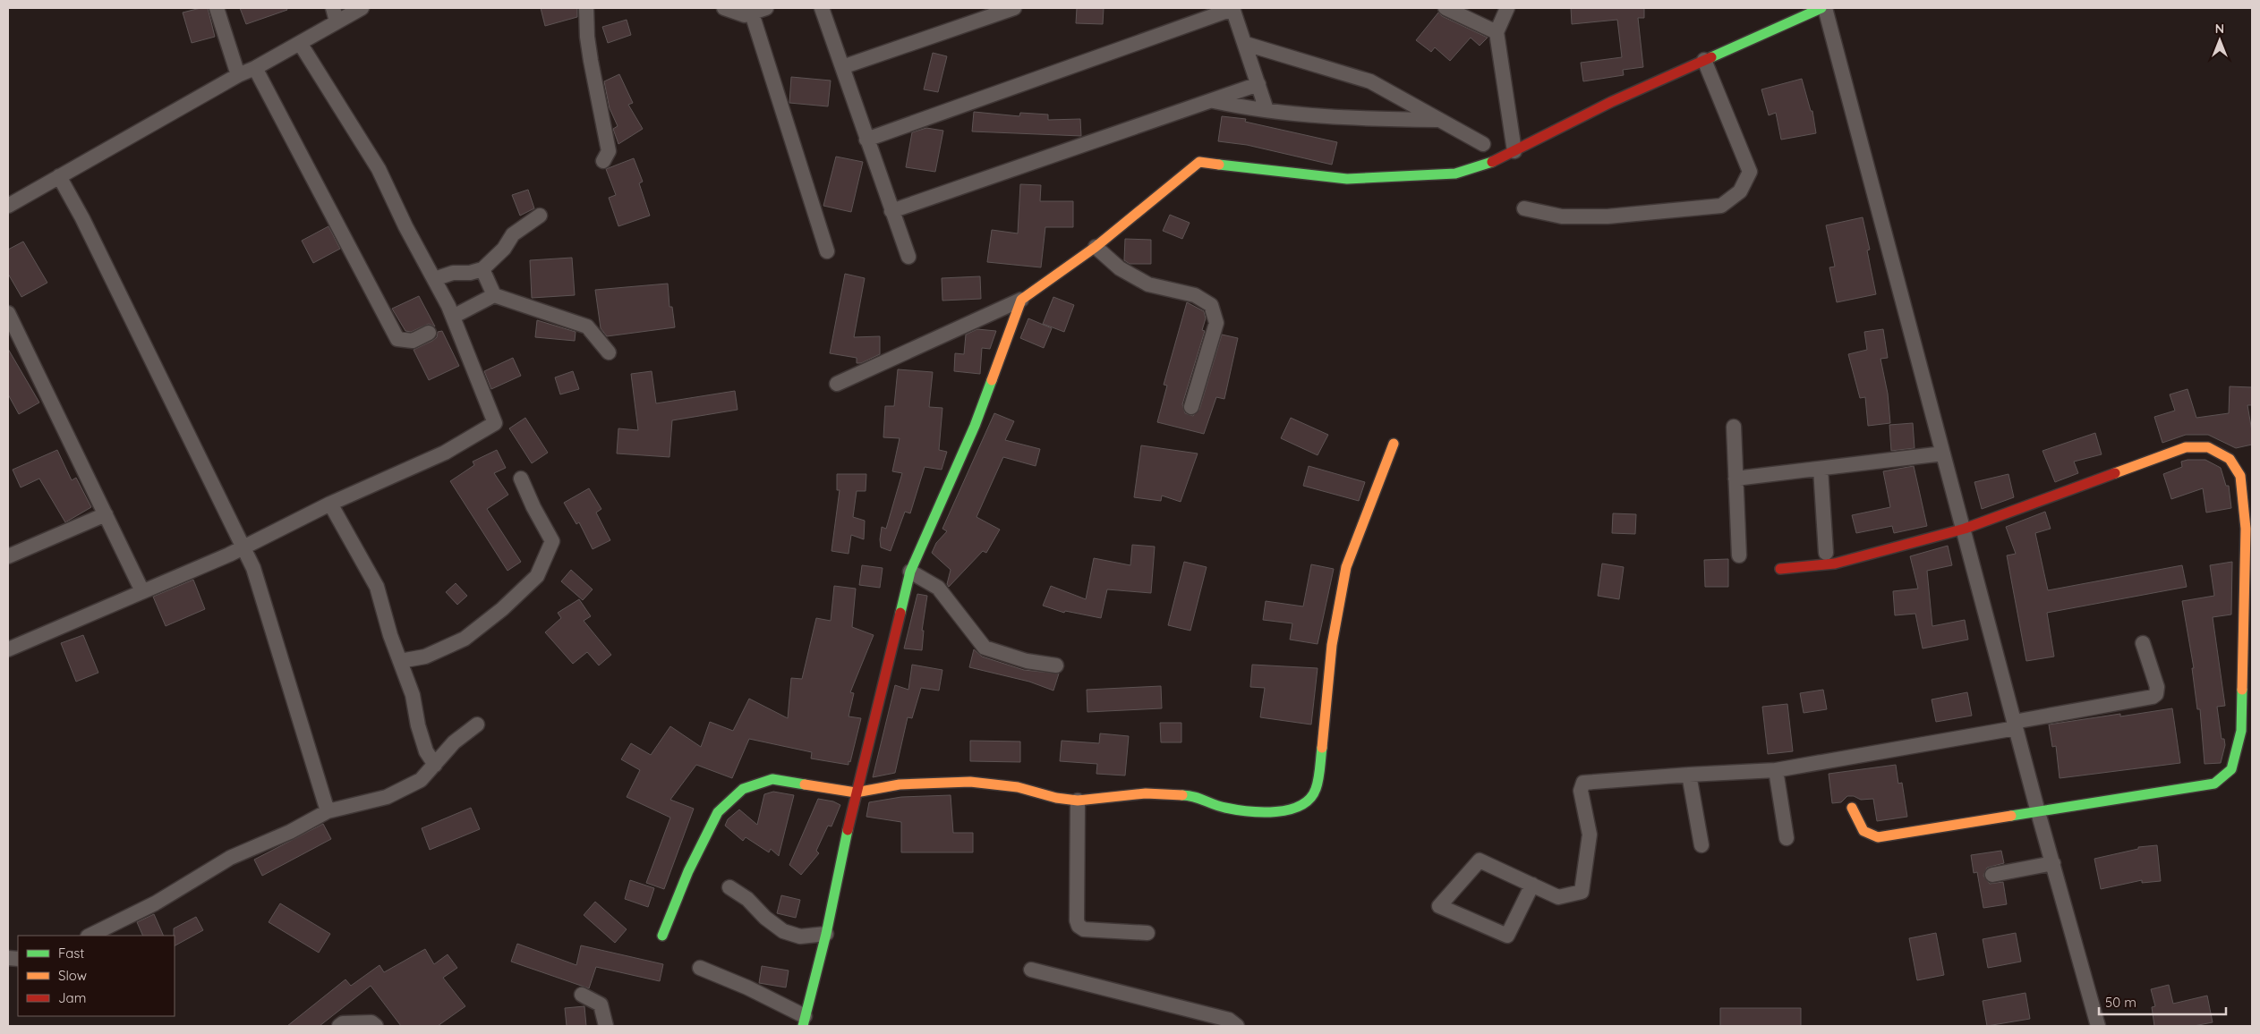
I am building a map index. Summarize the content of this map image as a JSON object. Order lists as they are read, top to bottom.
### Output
{
  "legend": ["Fast", "Slow", "Jam"],
  "scale_bar": "50 m",
  "north": "top"
}
